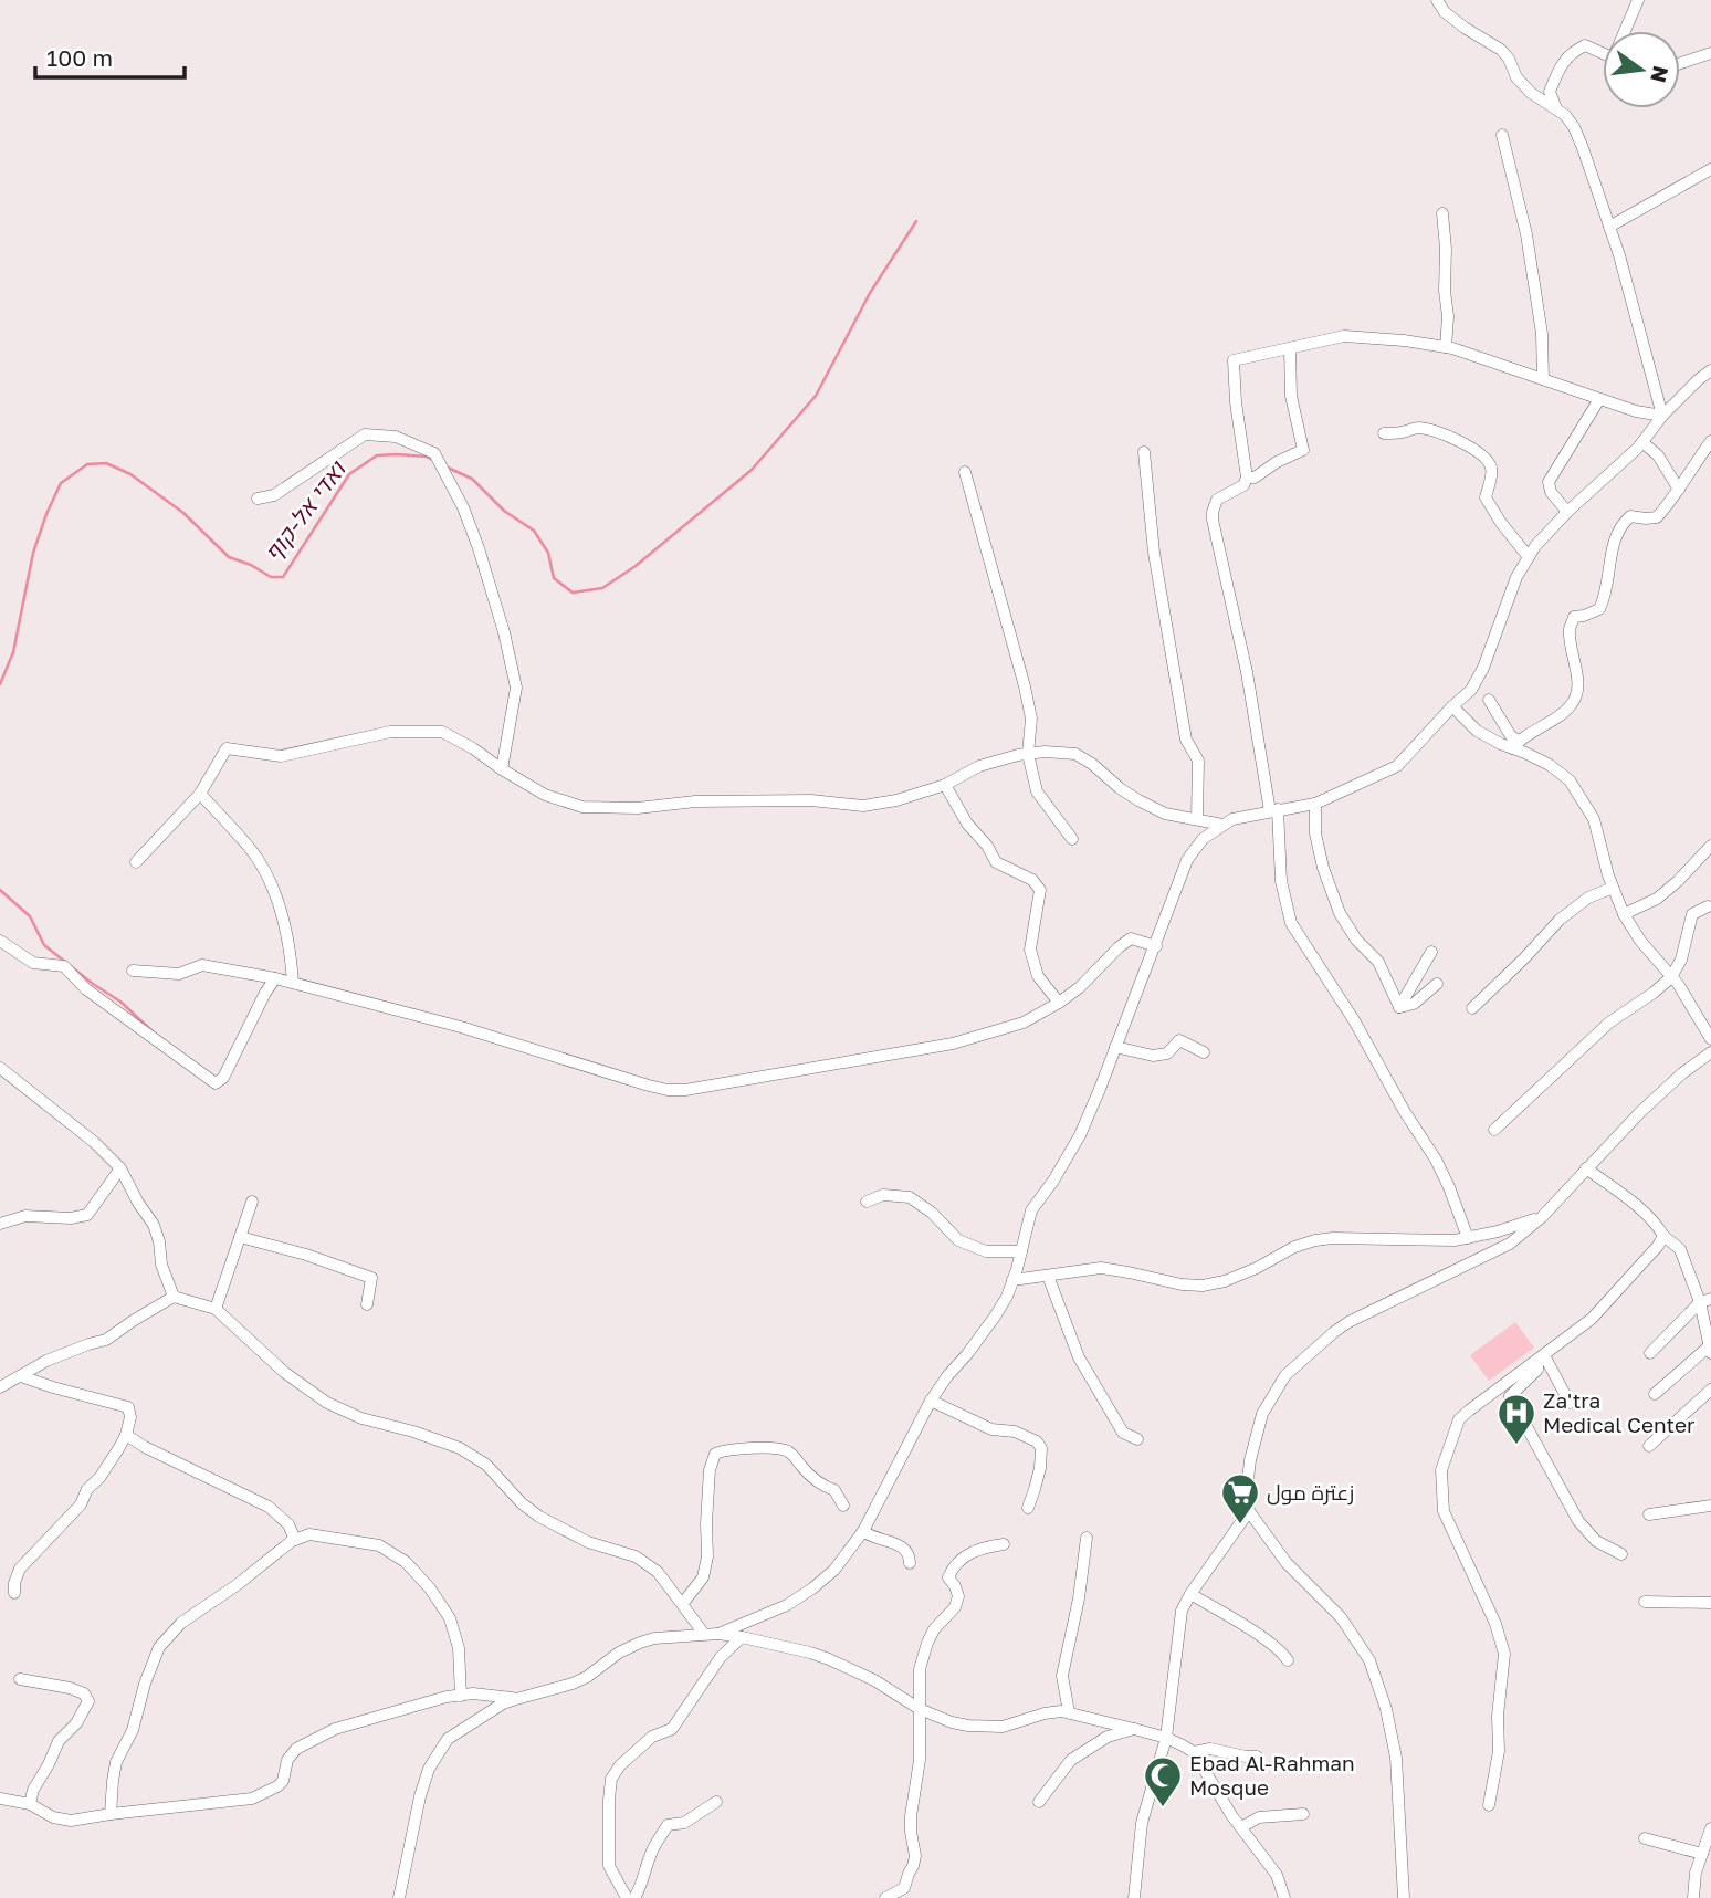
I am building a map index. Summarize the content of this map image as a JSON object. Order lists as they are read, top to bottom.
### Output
{
  "water": ["ואדי אל-קוף"],
  "places": {
    "hospital": ["Za'tra Medical Center"],
    "supermarket": ["زعترة مول"],
    "mosque": ["Ebad Al-Rahman Mosque"]
  },
  "scale_bar": "100 m",
  "north": "right"
}
